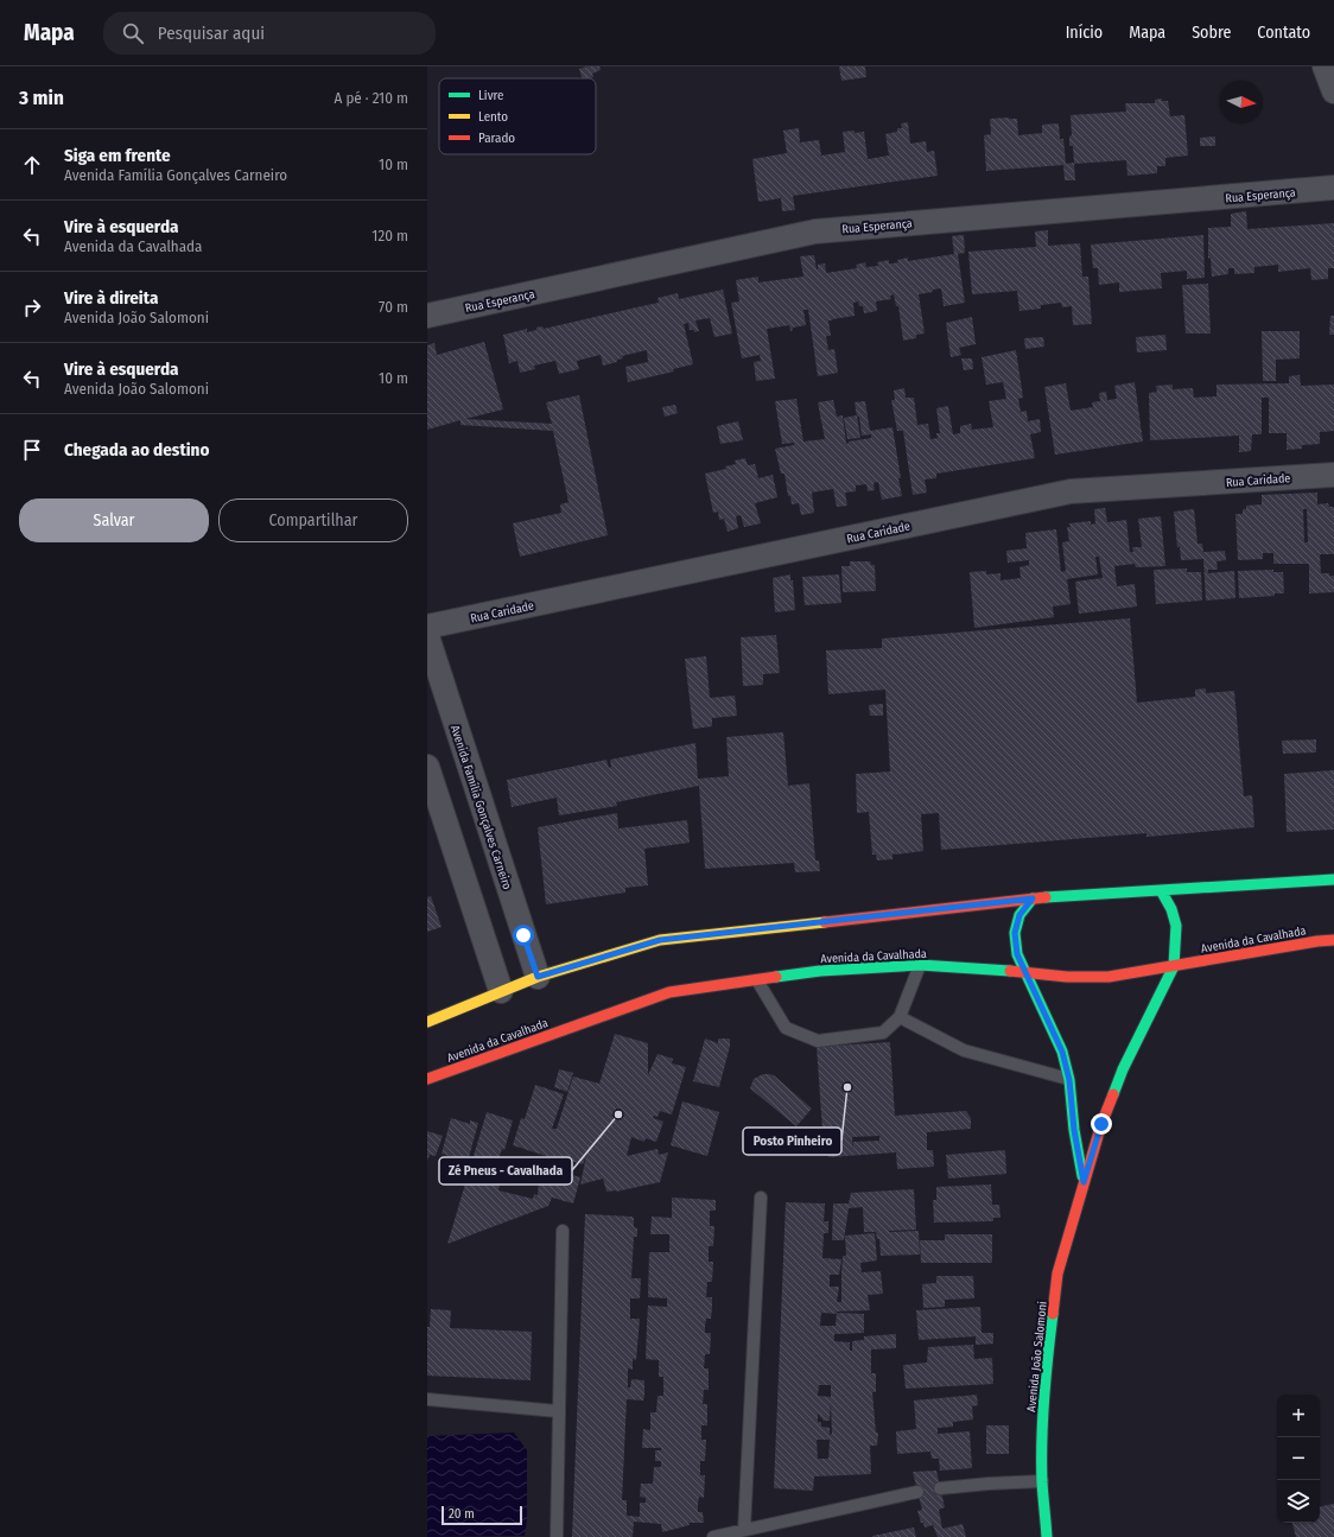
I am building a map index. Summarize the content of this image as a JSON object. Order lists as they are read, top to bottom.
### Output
{
  "streets": {
    "main road": ["Avenida da Cavalhada", "Avenida João Salomoni"],
    "street": ["Rua Esperança", "Rua Caridade", "Avenida Família Gonçalves Carneiro"]
  },
  "crossings": [
    ["Avenida da Cavalhada", "Avenida João Salomoni"]
  ],
  "places": ["Posto Pinheiro", "Zé Pneus - Cavalhada"],
  "legend": ["Livre", "Lento", "Parado"],
  "scale_bar": "20 m",
  "north": "right",
  "page": {
    "header": "Mapa",
    "search": "Pesquisar aqui",
    "nav": [
      "Início",
      "Mapa",
      "Sobre",
      "Contato"
    ],
    "heading": ["3 min", "A pé · 210 m"],
    "list": [
      ["Siga em frente", "Avenida Família Gonçalves Carneiro", "10 m"],
      ["Vire à esquerda", "Avenida da Cavalhada", "120 m"],
      ["Vire à direita", "Avenida João Salomoni", "70 m"],
      ["Vire à esquerda", "Avenida João Salomoni", "10 m"],
      "Chegada ao destino"
    ],
    "buttons": ["Salvar", "Compartilhar"],
    "map_buttons": ["+", "−"],
    "scale": "20 m"
  }
}
